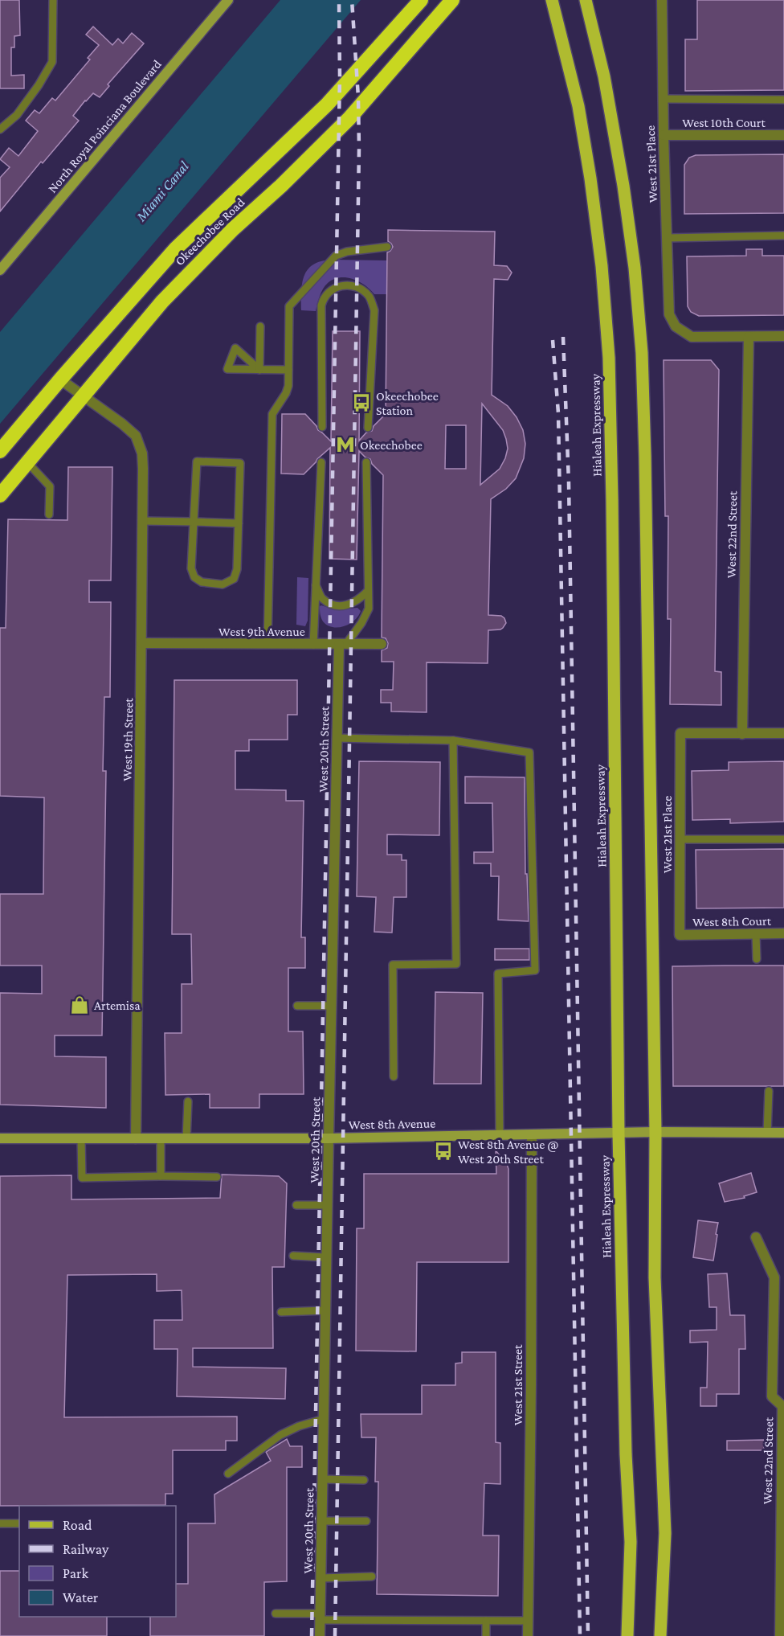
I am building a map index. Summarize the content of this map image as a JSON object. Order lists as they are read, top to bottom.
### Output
{
  "streets": {
    "highway": ["Okeechobee Road"],
    "main road": ["Hialeah Expressway"],
    "street": [
      "West 10th Court",
      "North Royal Poinciana Boulevard",
      "West 21st Place",
      "West 22nd Street",
      "West 9th Avenue",
      "West 19th Street",
      "West 20th Street",
      "West 8th Court",
      "West 8th Avenue",
      "West 21st Street"
    ]
  },
  "crossings": [
    ["West 10th Court", "West 21st Place"],
    ["West 21st Place", "West 22nd Street"],
    ["West 21st Place", "West 8th Court"],
    ["Okeechobee Road", "West 19th Street"],
    ["Hialeah Expressway", "West 8th Avenue"],
    ["West 9th Avenue", "West 19th Street"],
    ["West 9th Avenue", "West 20th Street"],
    ["West 19th Street", "West 8th Avenue"],
    ["West 20th Street", "West 8th Avenue"],
    ["West 8th Avenue", "West 21st Street"]
  ],
  "water": ["Miami Canal"],
  "places": {
    "bus stop": ["Okeechobee Station", "West 8th Avenue @ West 20th Street"],
    "metro station": ["Okeechobee"],
    "shop": ["Artemisa"]
  },
  "legend": [
    "Road",
    "Railway",
    "Park",
    "Water"
  ]
}
